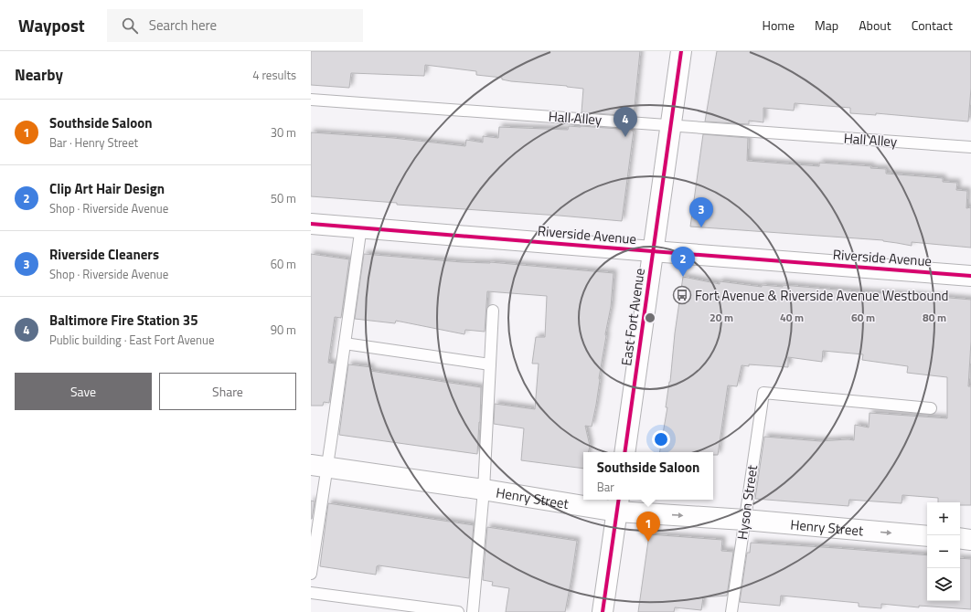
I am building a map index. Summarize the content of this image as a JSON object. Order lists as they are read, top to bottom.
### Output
{
  "streets": {
    "street": ["Riverside Avenue", "East Fort Avenue", "Henry Street"],
    "lane": ["Hall Alley", "Hyson Street"]
  },
  "crossings": [
    ["Hall Alley", "East Fort Avenue"],
    ["Riverside Avenue", "East Fort Avenue"],
    ["Henry Street", "Hyson Street"]
  ],
  "one_way": ["Henry Street"],
  "places": {
    "bus stop": ["Fort Avenue & Riverside Avenue Westbound"]
  },
  "page": {
    "header": "Waypost",
    "search": "Search here",
    "nav": [
      "Home",
      "Map",
      "About",
      "Contact"
    ],
    "heading": ["Nearby", "4 results"],
    "list": [
      {
        "mark": "1",
        "name": "Southside Saloon",
        "note": "Bar · Henry Street",
        "value": "30 m"
      },
      {
        "mark": "2",
        "name": "Clip Art Hair Design",
        "note": "Shop · Riverside Avenue",
        "value": "50 m"
      },
      {
        "mark": "3",
        "name": "Riverside Cleaners",
        "note": "Shop · Riverside Avenue",
        "value": "60 m"
      },
      {
        "mark": "4",
        "name": "Baltimore Fire Station 35",
        "note": "Public building · East Fort Avenue",
        "value": "90 m"
      }
    ],
    "pins": [
      "4",
      "3",
      "2",
      "1"
    ],
    "buttons": ["Save", "Share"],
    "popup": ["Southside Saloon", "Bar"],
    "map_buttons": ["+", "−"]
  },
  "rings": [
    "20 m",
    "40 m",
    "60 m",
    "80 m"
  ]
}
